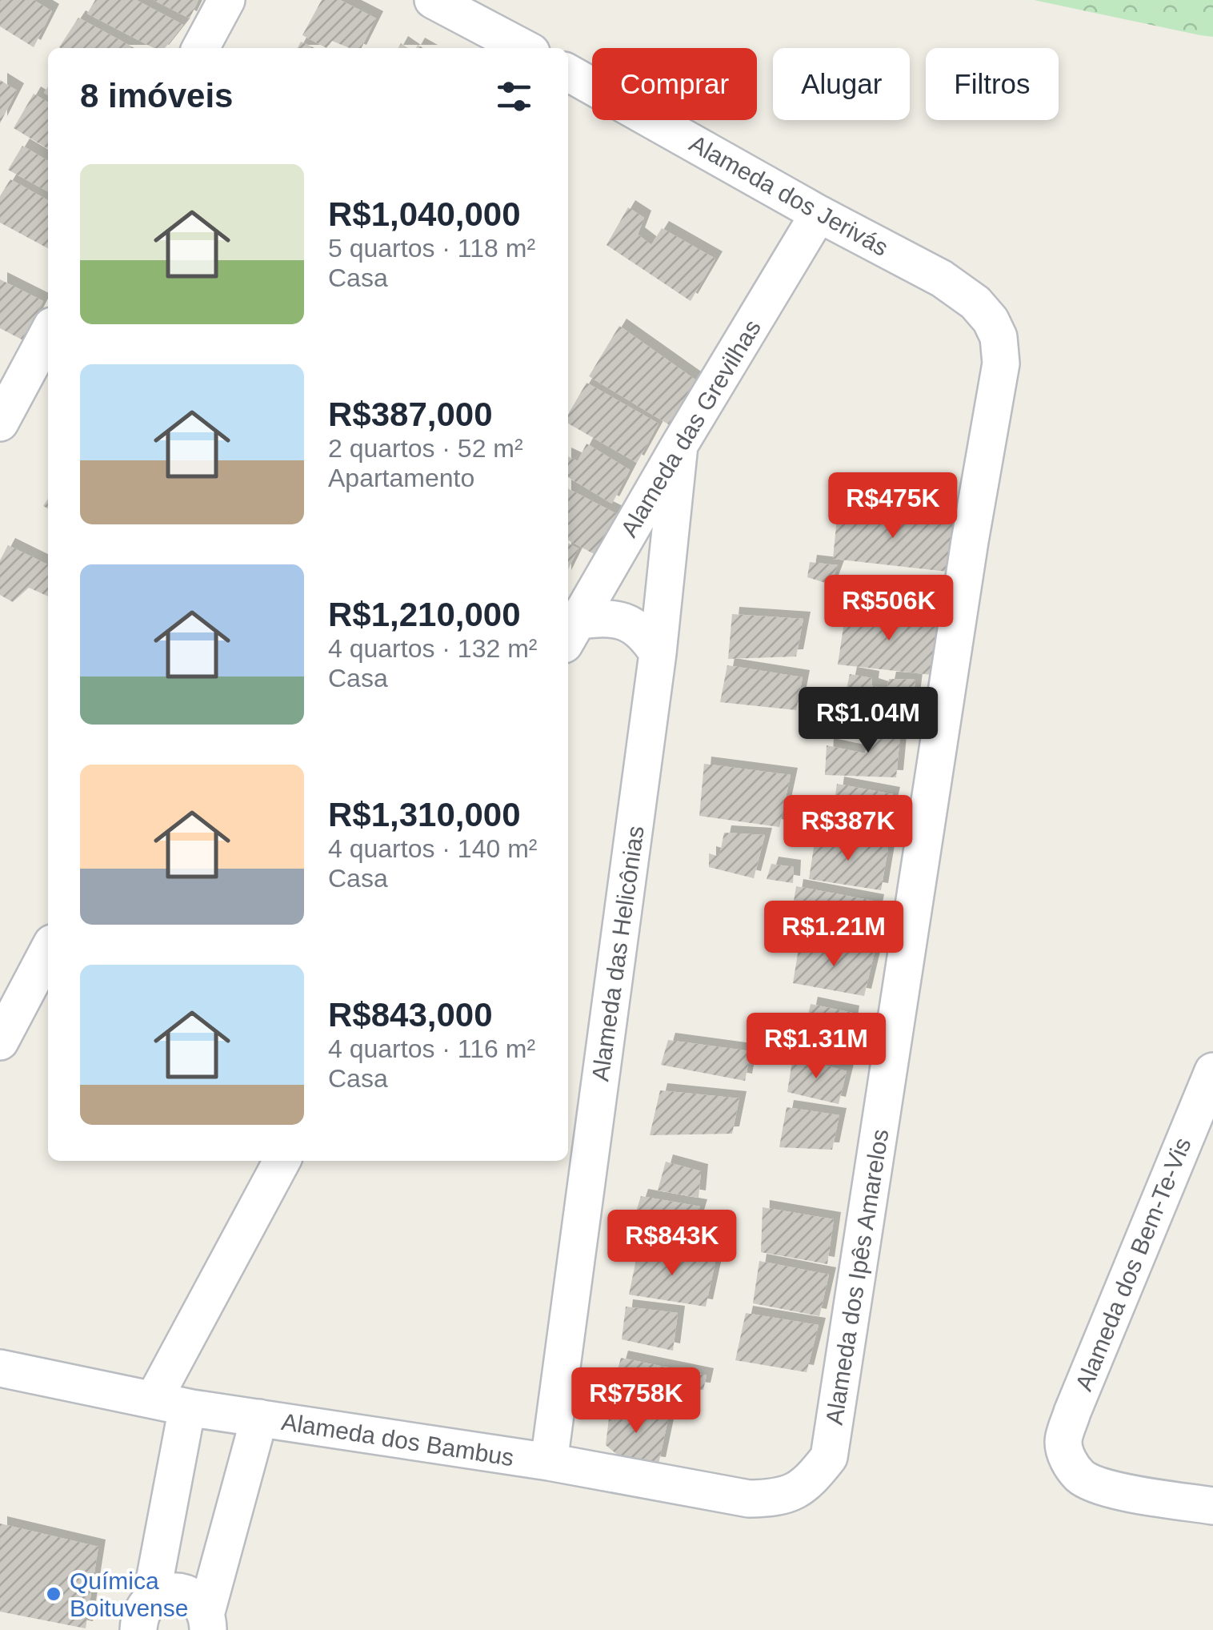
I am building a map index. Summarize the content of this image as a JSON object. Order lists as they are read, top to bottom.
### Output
{
  "streets": {
    "street": [
      "Alameda dos Jerivás",
      "Alameda das Grevilhas",
      "Alameda das Helicônias",
      "Alameda dos Bem-Te-Vis",
      "Alameda dos Ipês Amarelos",
      "Alameda dos Bambus"
    ]
  },
  "crossings": [
    ["Alameda dos Jerivás", "Alameda das Grevilhas"],
    ["Alameda dos Jerivás", "Alameda dos Ipês Amarelos"],
    ["Alameda das Grevilhas", "Alameda das Helicônias"],
    ["Alameda das Helicônias", "Alameda dos Bambus"],
    ["Alameda dos Ipês Amarelos", "Alameda dos Bambus"]
  ],
  "places": ["Química Boituvense"],
  "page": {
    "chip": ["Comprar", "Alugar", "Filtros"],
    "heading": "8 imóveis",
    "list": [
      {
        "name": "R$1,040,000",
        "note": "5 quartos · 118 m² · Casa"
      },
      {
        "name": "R$387,000",
        "note": "2 quartos · 52 m² · Apartamento"
      },
      {
        "name": "R$1,210,000",
        "note": "4 quartos · 132 m² · Casa"
      },
      {
        "name": "R$1,310,000",
        "note": "4 quartos · 140 m² · Casa"
      },
      {
        "name": "R$843,000",
        "note": "4 quartos · 116 m² · Casa"
      }
    ],
    "price": [
      "R$475K",
      "R$506K",
      "R$1.04M",
      "R$387K",
      "R$1.21M",
      "R$1.31M",
      "R$843K",
      "R$758K"
    ]
  }
}
